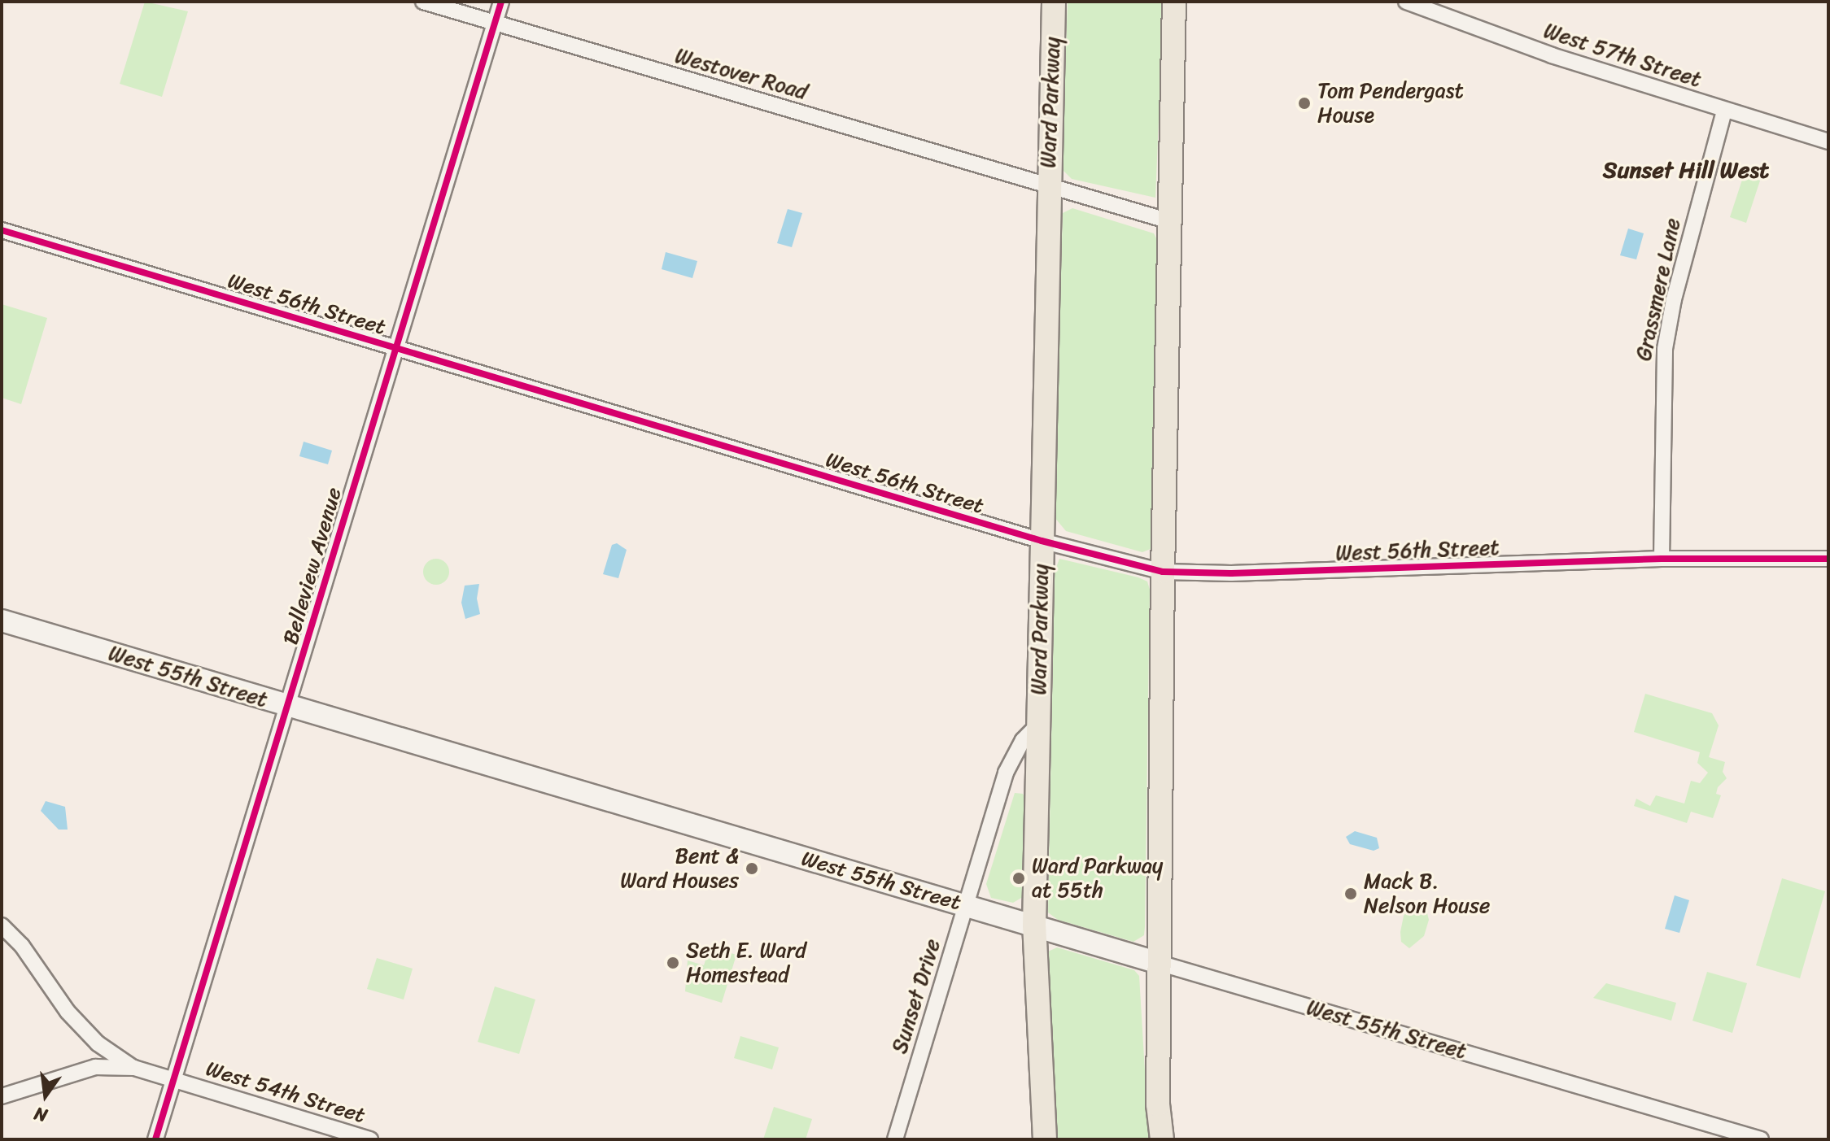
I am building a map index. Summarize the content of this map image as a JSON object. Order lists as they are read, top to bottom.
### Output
{
  "streets": {
    "main road": ["Ward Parkway", "West 55th Street"],
    "street": [
      "West 57th Street",
      "Westover Road",
      "Grassmere Lane",
      "West 56th Street",
      "Belleview Avenue",
      "Sunset Drive",
      "West 54th Street"
    ]
  },
  "crossings": [
    ["West 57th Street", "Grassmere Lane"],
    ["Westover Road", "Ward Parkway"],
    ["Westover Road", "Belleview Avenue"],
    ["Ward Parkway", "West 56th Street"],
    ["Ward Parkway", "West 55th Street"],
    ["Ward Parkway", "Sunset Drive"],
    ["Grassmere Lane", "West 56th Street"],
    ["West 56th Street", "Belleview Avenue"],
    ["Belleview Avenue", "West 55th Street"],
    ["Belleview Avenue", "West 54th Street"],
    ["West 55th Street", "Sunset Drive"]
  ],
  "districts": ["Sunset Hill West"],
  "places": [
    "Tom Pendergast House",
    "Bent & Ward Houses",
    "Ward Parkway at 55th",
    "Mack B. Nelson House",
    "Seth E. Ward Homestead"
  ],
  "north": "bottom"
}
